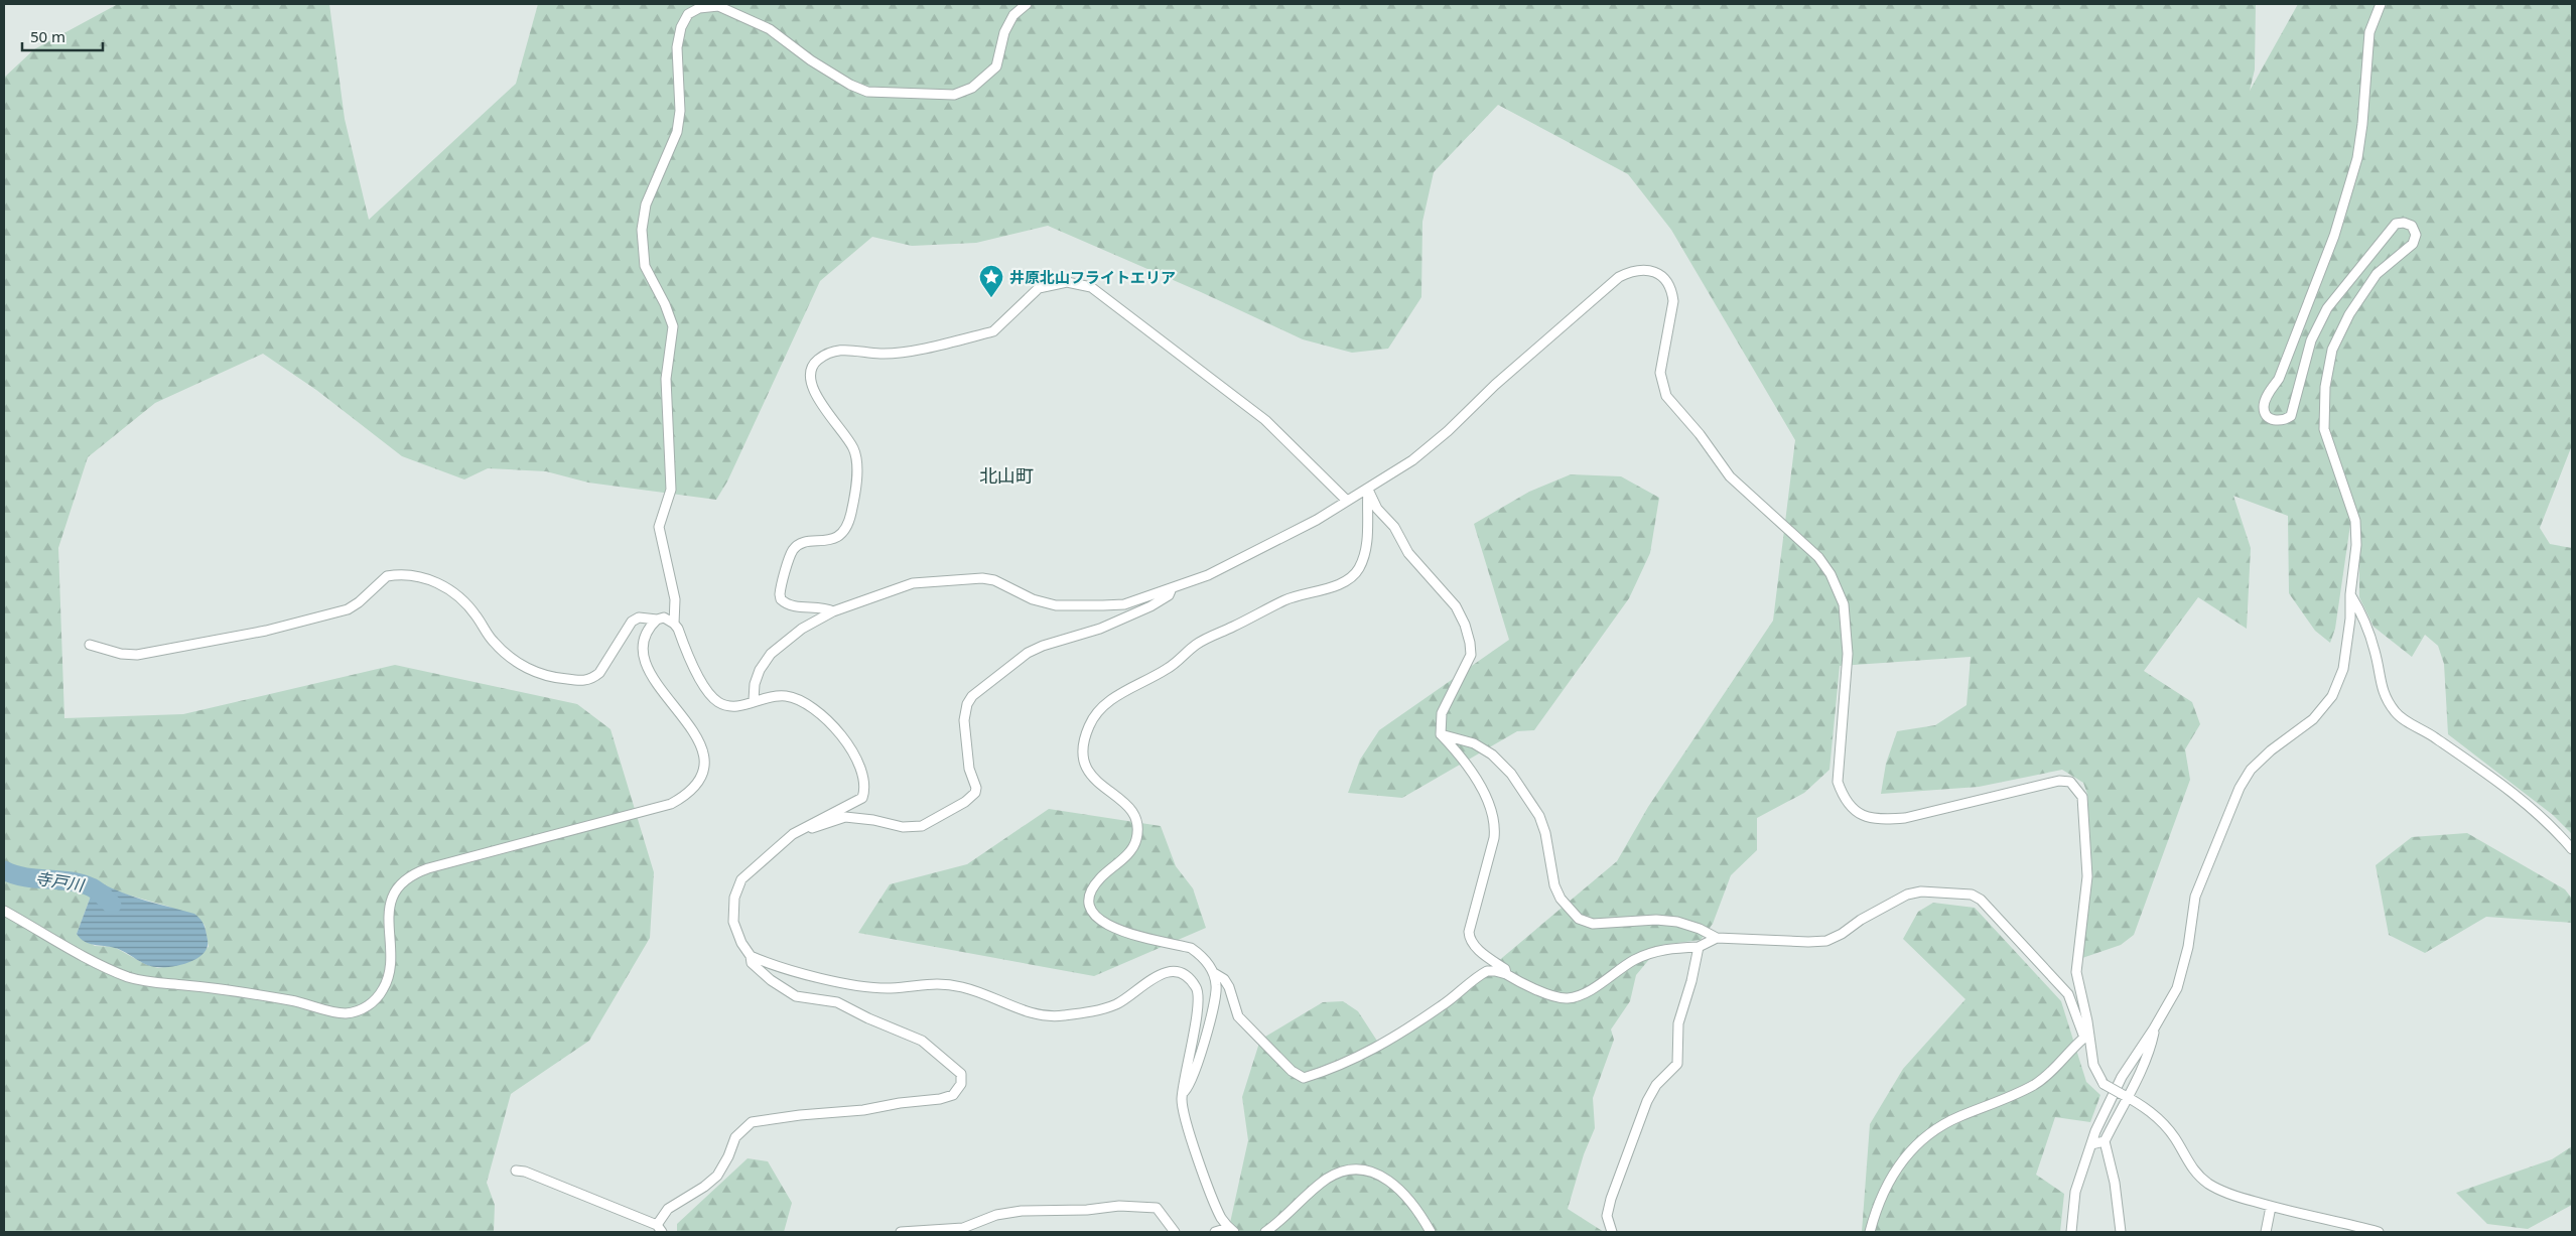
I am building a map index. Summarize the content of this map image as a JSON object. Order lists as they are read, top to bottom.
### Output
{
  "districts": ["北山町"],
  "water": ["寺戸川"],
  "places": {
    "place": ["井原北山フライトエリア"]
  },
  "scale_bar": "50 m"
}
